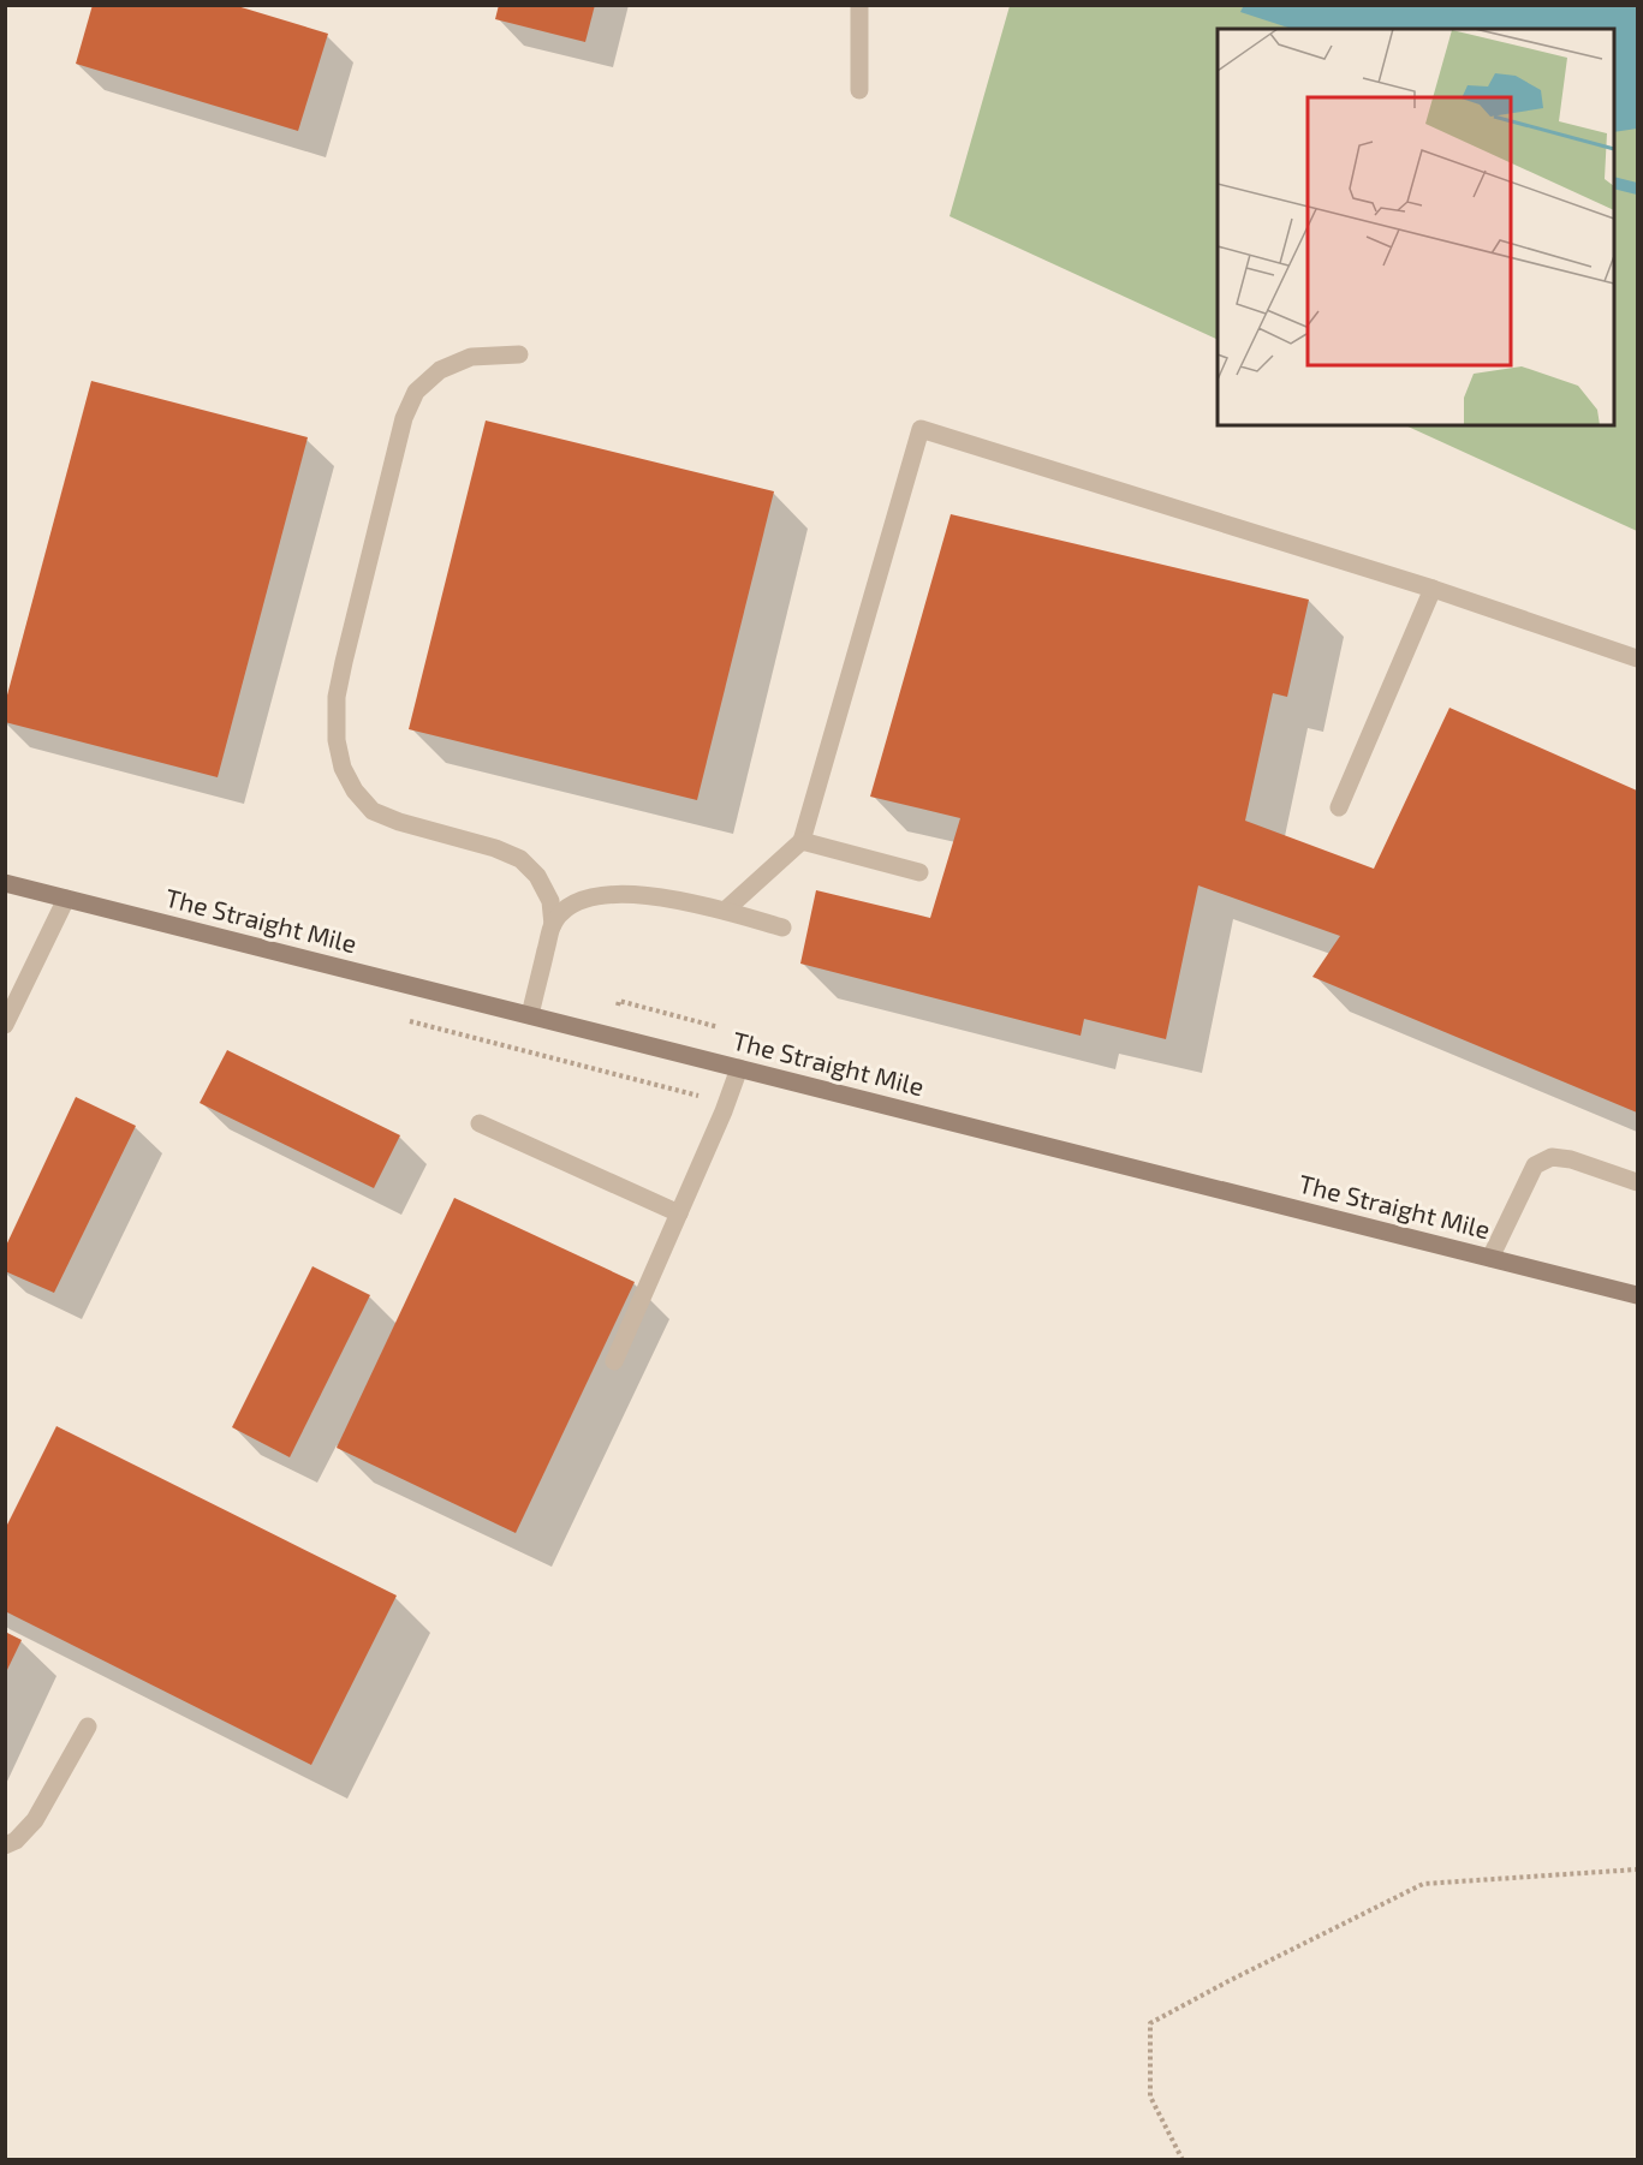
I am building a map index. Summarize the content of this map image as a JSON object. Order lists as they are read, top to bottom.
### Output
{
  "streets": {
    "main road": ["The Straight Mile"]
  }
}
